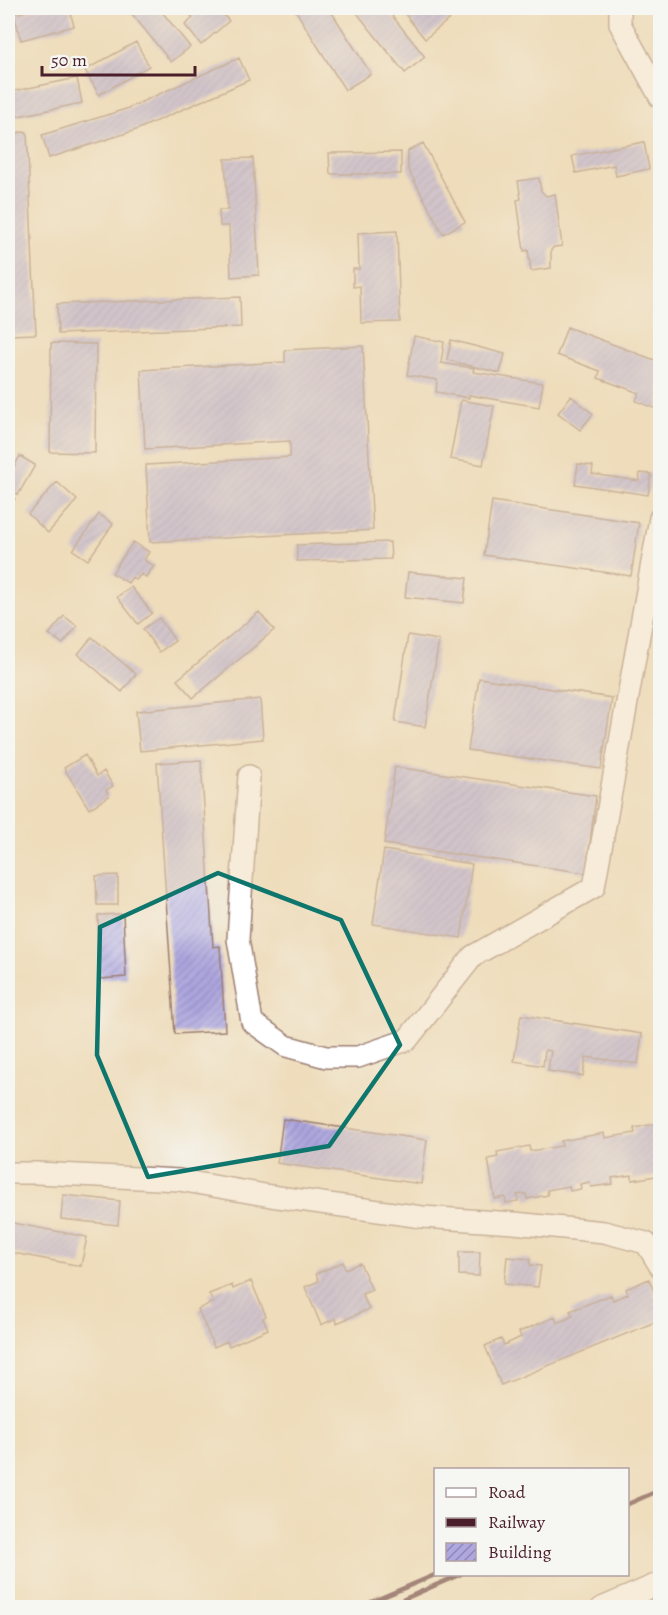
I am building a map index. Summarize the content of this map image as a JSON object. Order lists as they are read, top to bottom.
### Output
{
  "legend": ["Road", "Railway", "Building"],
  "scale_bar": "50 m"
}
